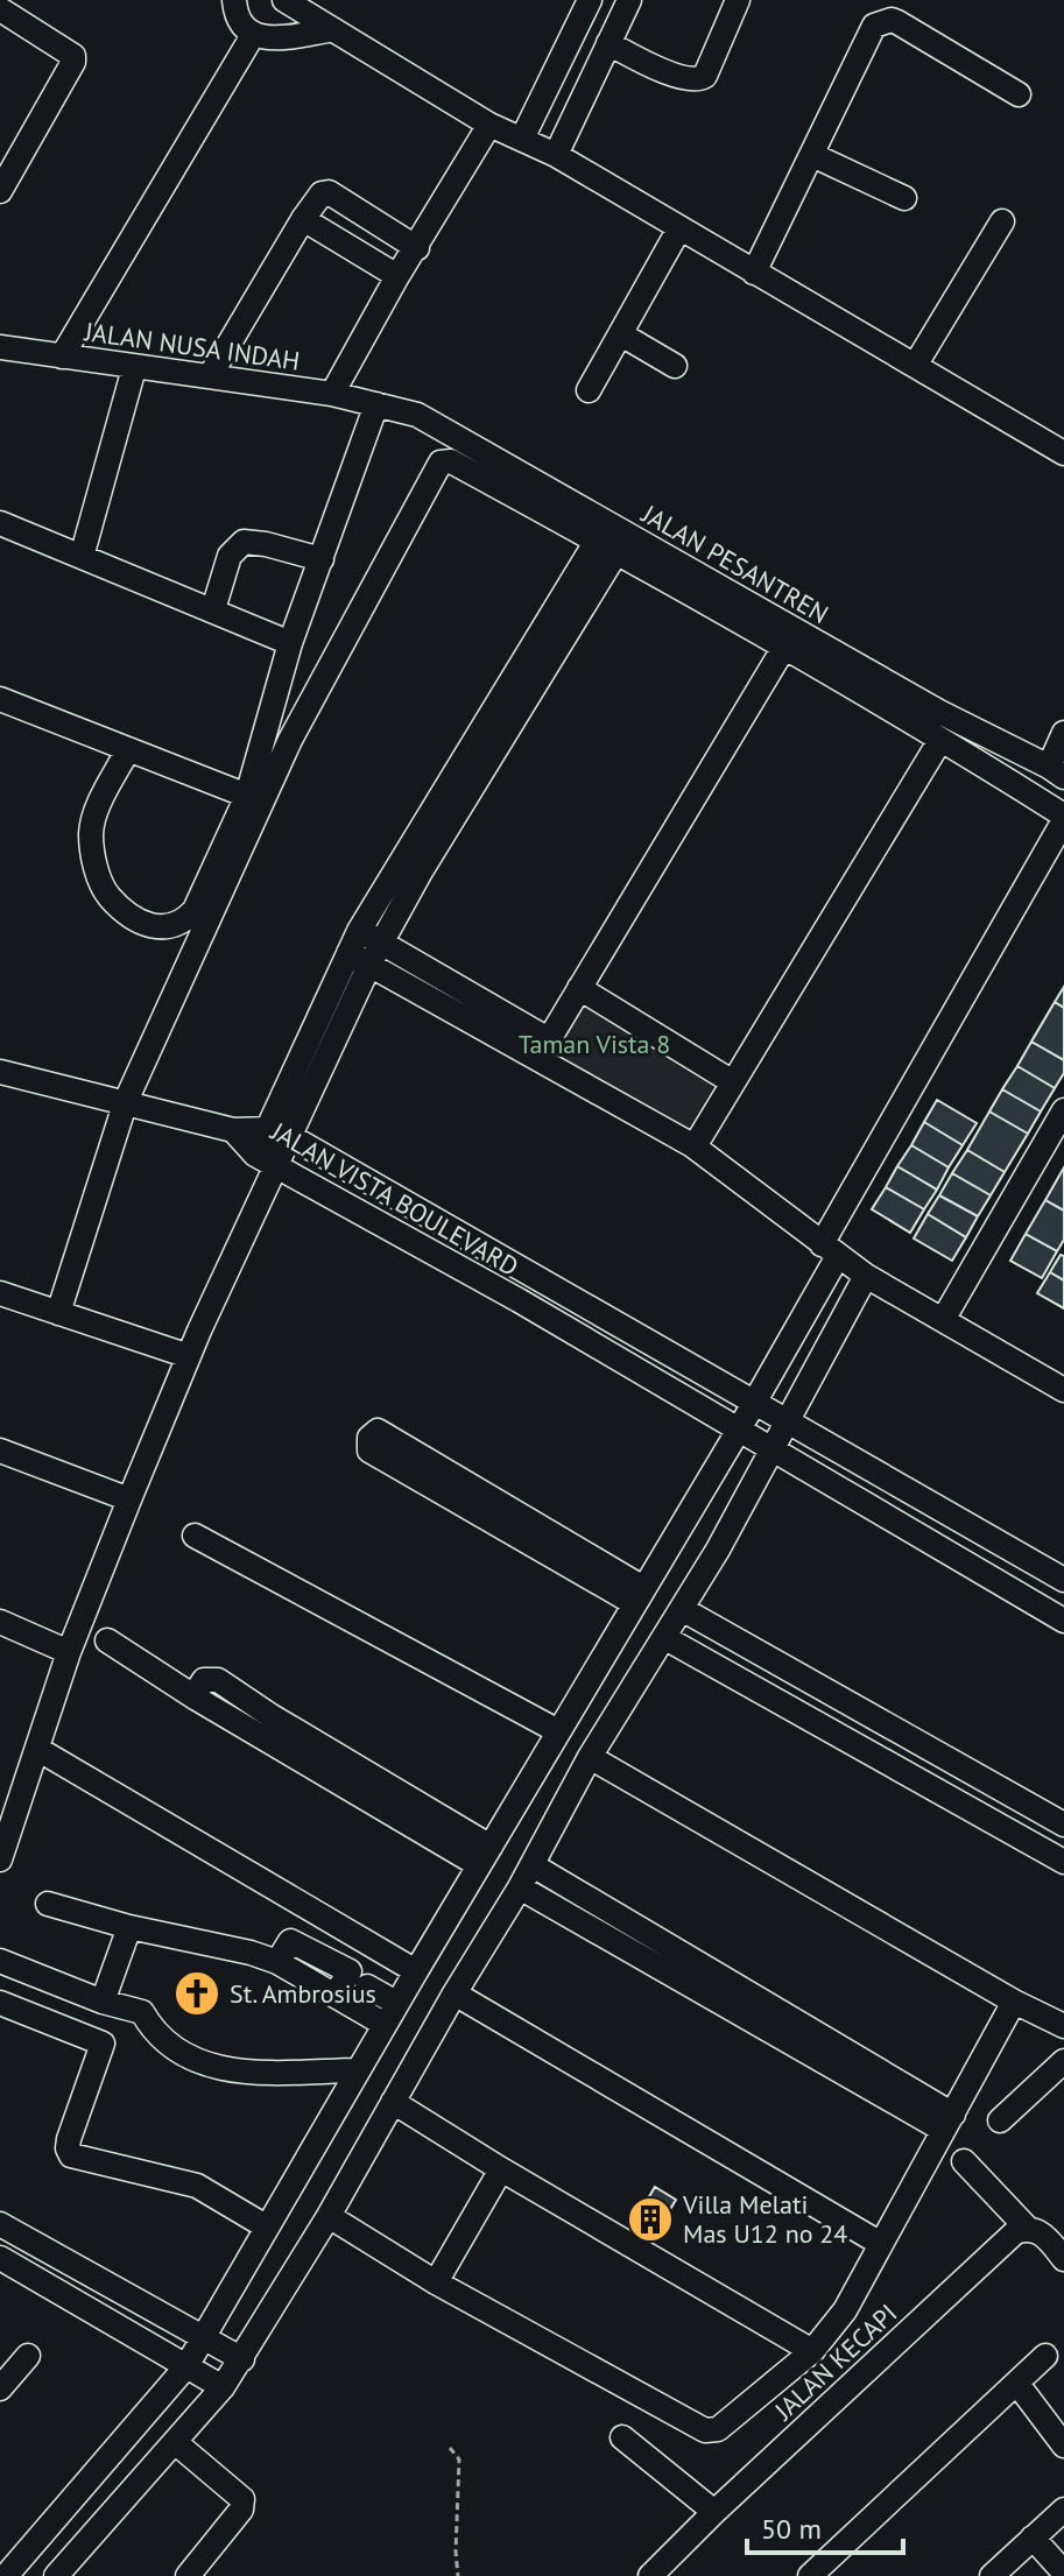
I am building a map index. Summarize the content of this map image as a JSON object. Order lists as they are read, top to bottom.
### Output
{
  "streets": {
    "street": [
      "JALAN NUSA INDAH",
      "JALAN PESANTREN",
      "JALAN VISTA BOULEVARD",
      "JALAN KECAPI"
    ]
  },
  "crossings": [
    ["JALAN NUSA INDAH", "JALAN PESANTREN"]
  ],
  "parks": ["Taman Vista 8"],
  "places": {
    "church": ["St. Ambrosius"],
    "building": ["Villa Melati Mas U12 no 24"]
  },
  "scale_bar": "50 m"
}
